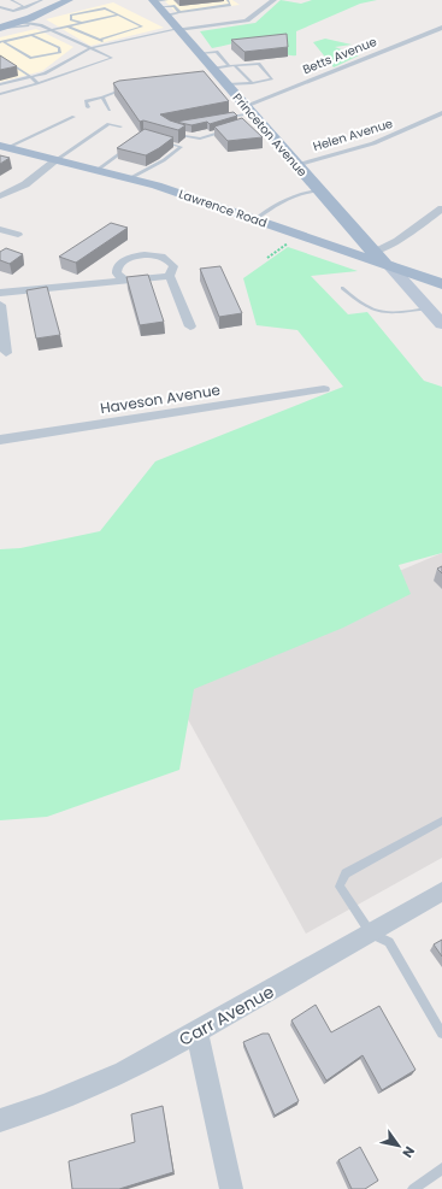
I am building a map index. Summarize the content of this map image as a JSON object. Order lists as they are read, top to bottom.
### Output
{
  "streets": {
    "main road": ["Princeton Avenue", "Lawrence Road"],
    "street": [
      "Betts Avenue",
      "Helen Avenue",
      "Haveson Avenue",
      "Carr Avenue"
    ]
  },
  "crossings": [
    ["Betts Avenue", "Princeton Avenue"],
    ["Princeton Avenue", "Helen Avenue"],
    ["Princeton Avenue", "Lawrence Road"]
  ],
  "north": "bottom right"
}
